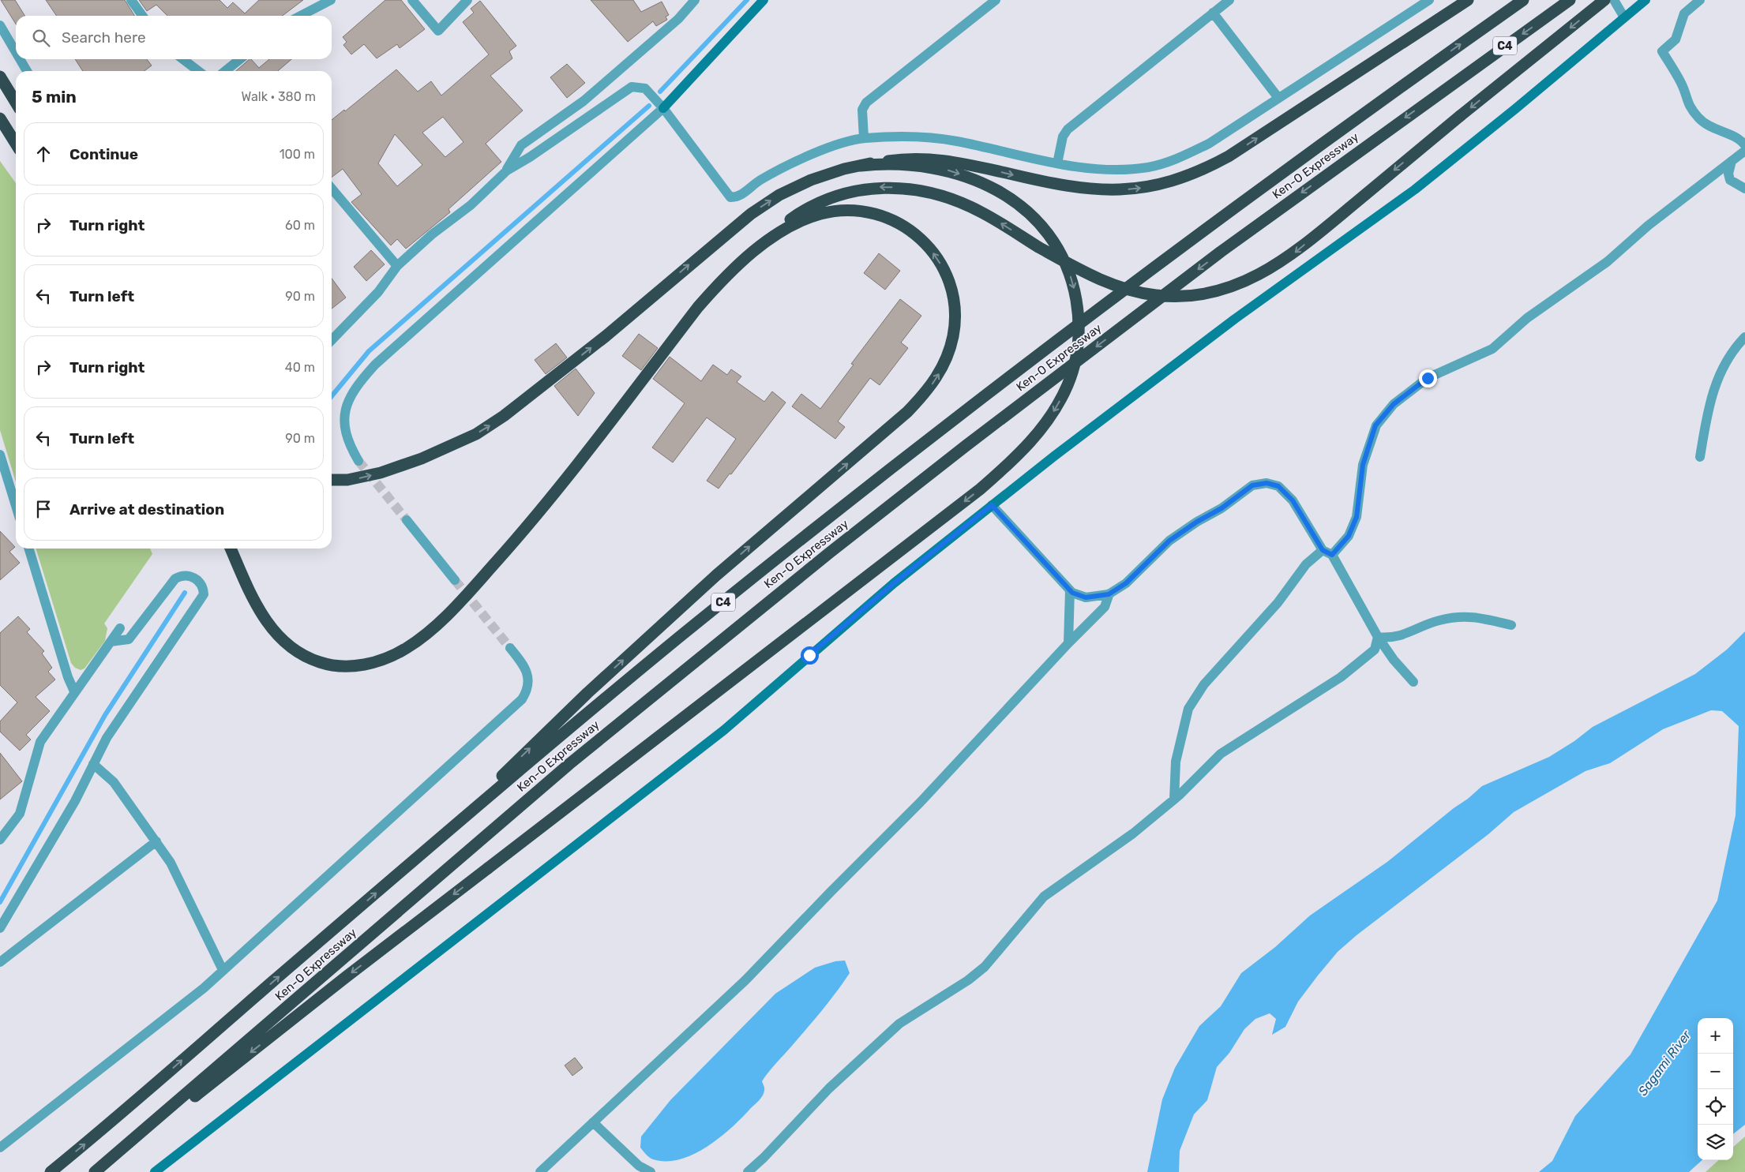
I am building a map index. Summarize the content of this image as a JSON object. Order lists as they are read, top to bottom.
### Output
{
  "streets": {
    "highway": ["C4", "Ken-O Expressway"]
  },
  "water": ["Sagami River"],
  "page": {
    "search": "Search here",
    "heading": ["5 min", "Walk · 380 m"],
    "list": [
      ["Continue", "100 m"],
      ["Turn right", "60 m"],
      ["Turn left", "90 m"],
      ["Turn right", "40 m"],
      ["Turn left", "90 m"],
      "Arrive at destination"
    ],
    "map_buttons": ["+", "−"]
  }
}
